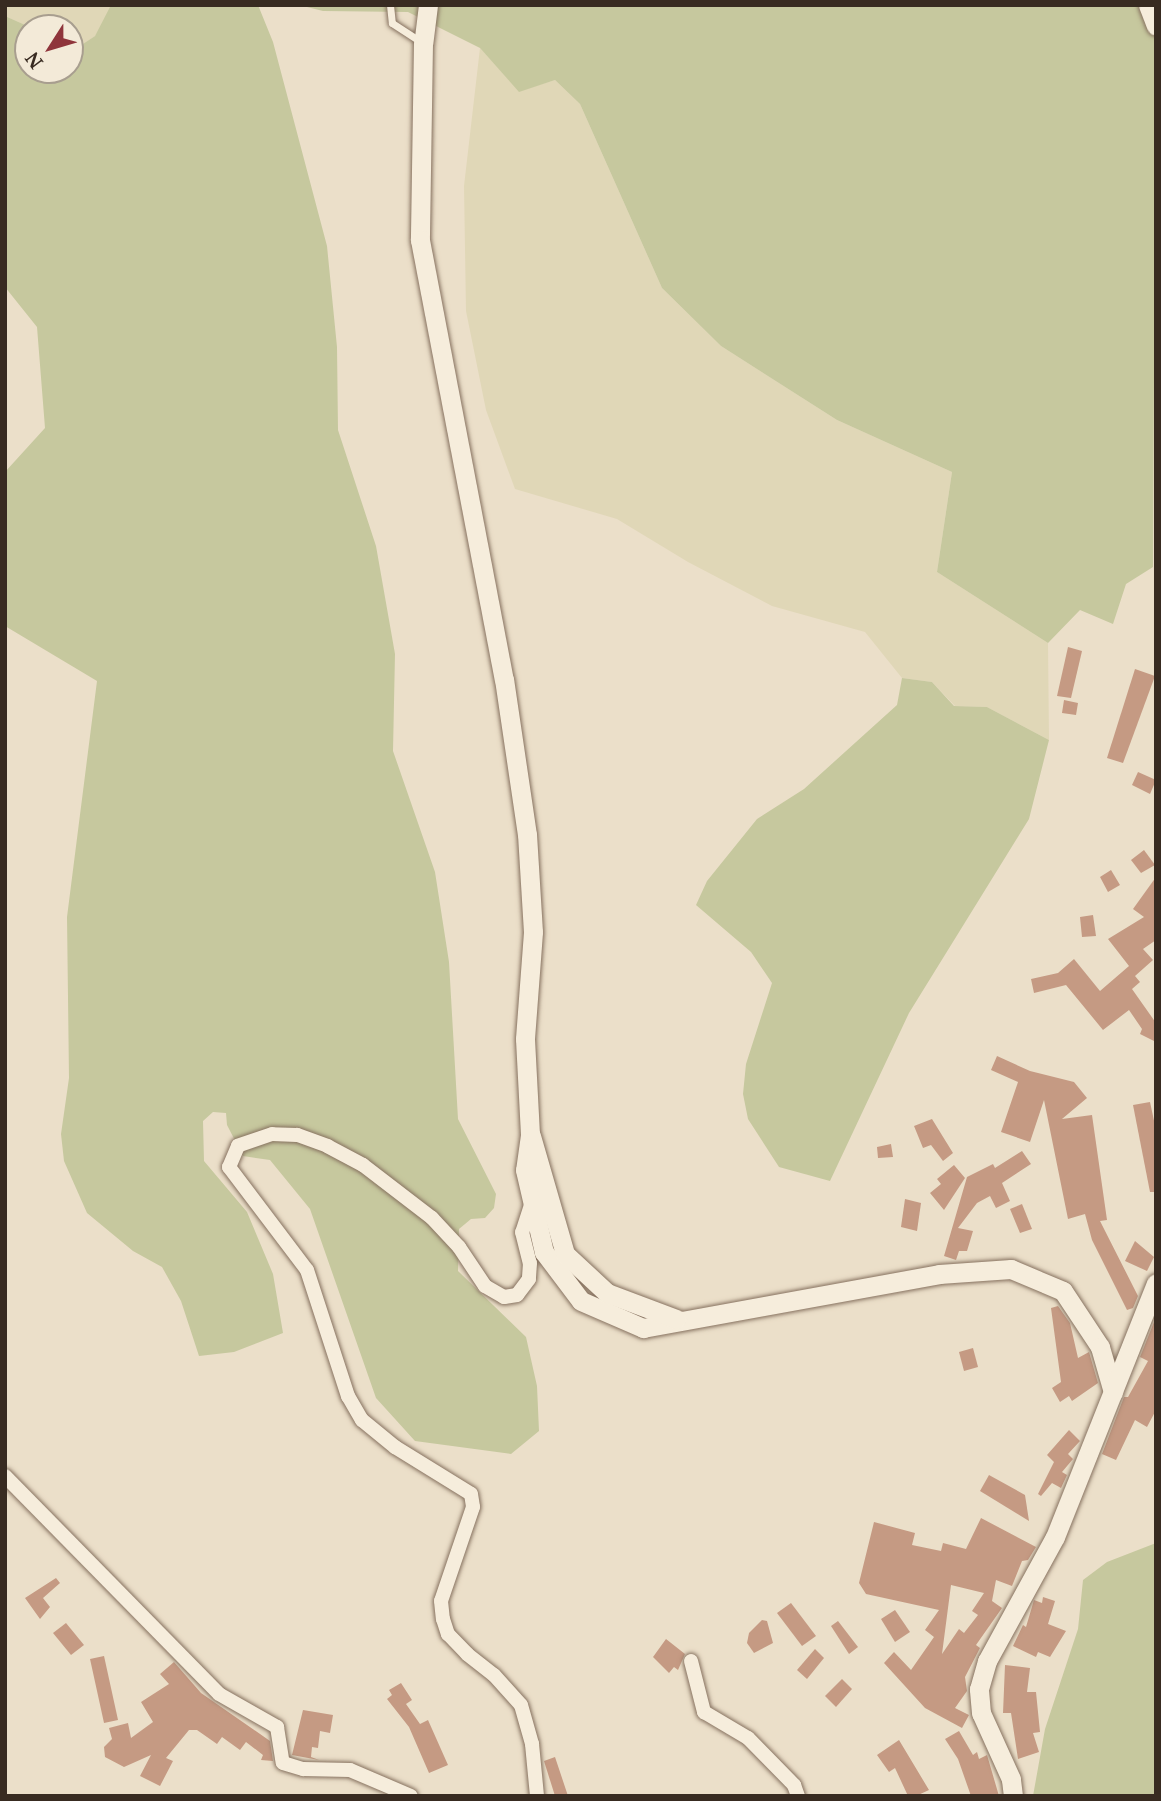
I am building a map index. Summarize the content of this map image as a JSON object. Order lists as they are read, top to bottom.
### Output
{
  "north": "bottom left"
}
